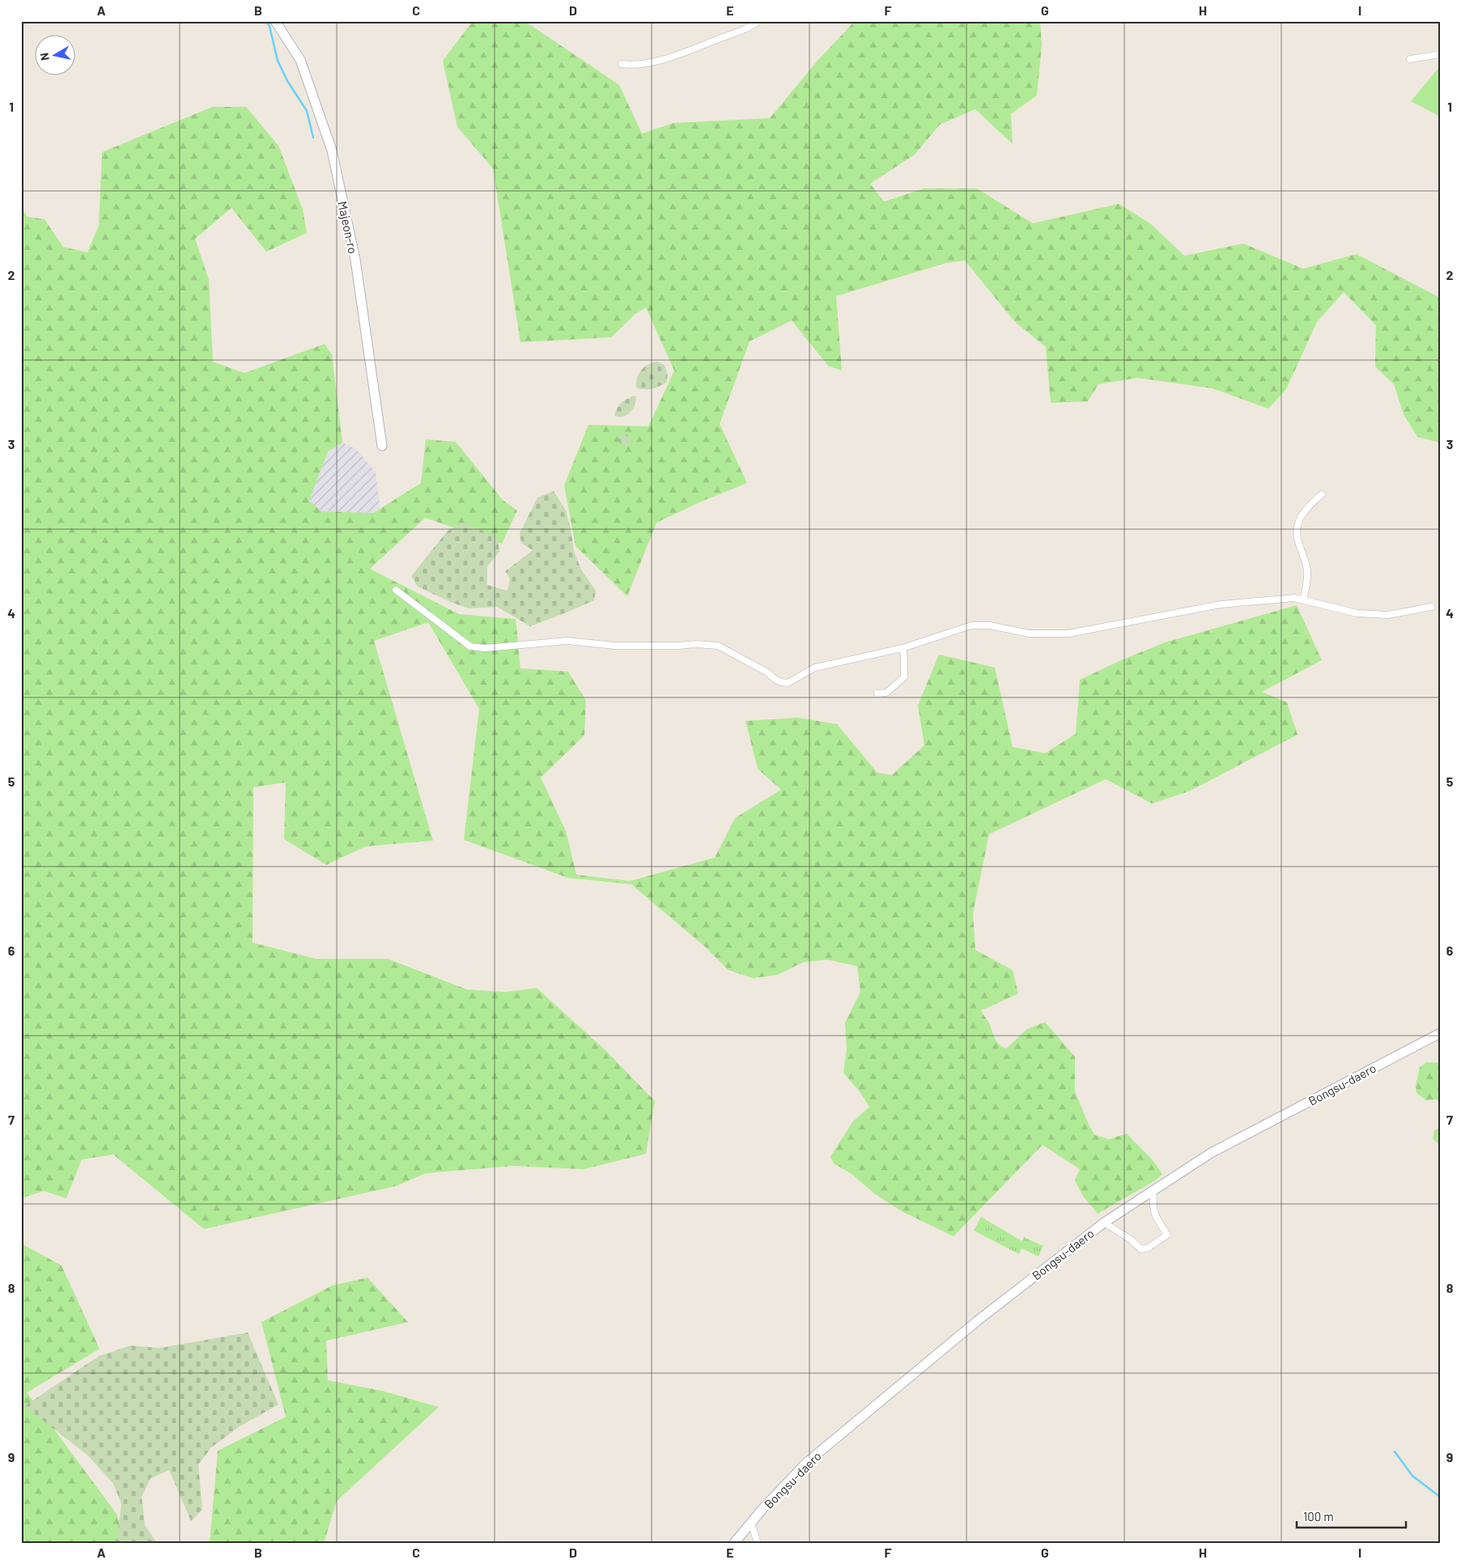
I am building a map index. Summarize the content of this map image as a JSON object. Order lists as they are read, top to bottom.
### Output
{
  "streets": {
    "main road": ["Majeon-ro", "Bongsu-daero"]
  },
  "scale_bar": "100 m",
  "north": "left",
  "grid": {
    "columns": [
      "A",
      "B",
      "C",
      "D",
      "E",
      "F",
      "G",
      "H",
      "I"
    ],
    "rows": [
      "1",
      "2",
      "3",
      "4",
      "5",
      "6",
      "7",
      "8",
      "9"
    ]
  }
}
